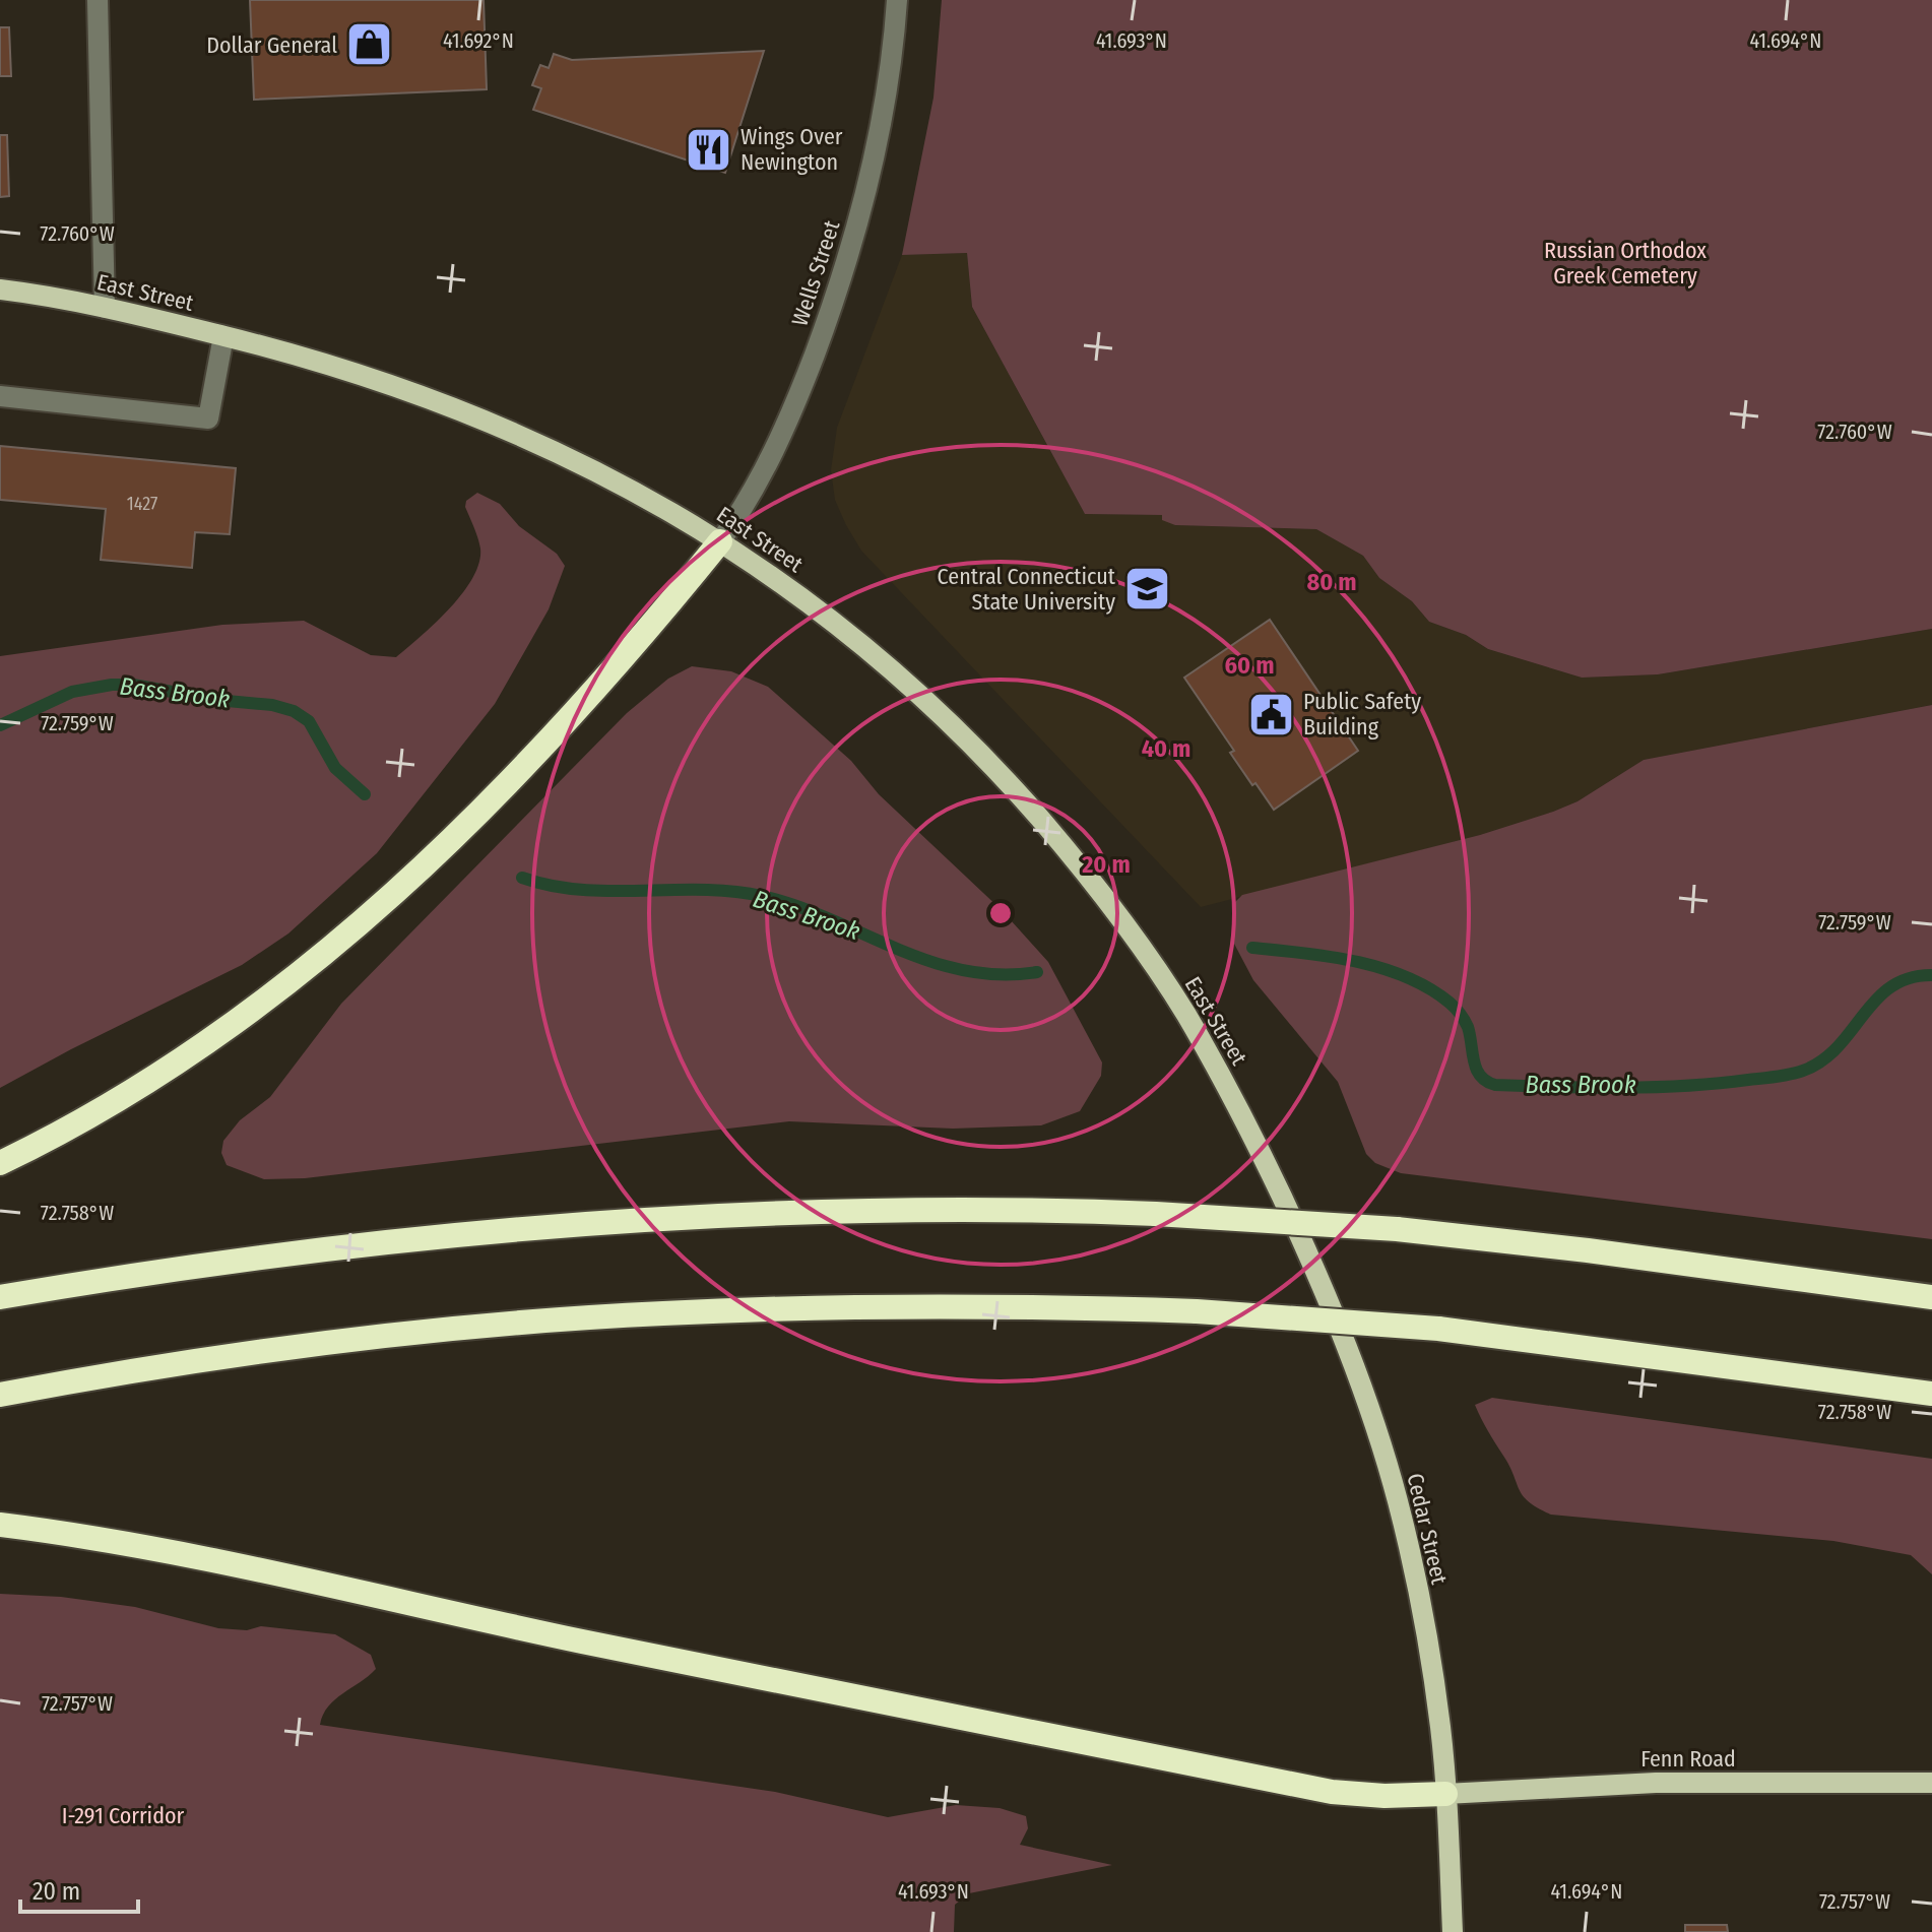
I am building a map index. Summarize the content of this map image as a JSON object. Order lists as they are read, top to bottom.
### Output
{
  "streets": {
    "main road": ["East Street", "Cedar Street", "Fenn Road"],
    "street": ["Wells Street"]
  },
  "crossings": [
    ["Wells Street", "East Street"],
    ["East Street", "Cedar Street"],
    ["Cedar Street", "Fenn Road"]
  ],
  "water": ["Bass Brook"],
  "parks": ["Russian Orthodox Greek Cemetery", "I-291 Corridor"],
  "places": {
    "shop": ["Dollar General"],
    "restaurant": ["Wings Over Newington"],
    "school or university": ["Central Connecticut State University"],
    "public building": ["Public Safety Building"]
  },
  "house_numbers": ["1427"],
  "scale_bar": "20 m",
  "coordinates": [
    "41.692°N",
    "41.693°N",
    "41.694°N",
    "72.760°W",
    "72.759°W",
    "72.758°W",
    "72.757°W"
  ],
  "rings": [
    "80 m",
    "60 m",
    "40 m",
    "20 m"
  ]
}
